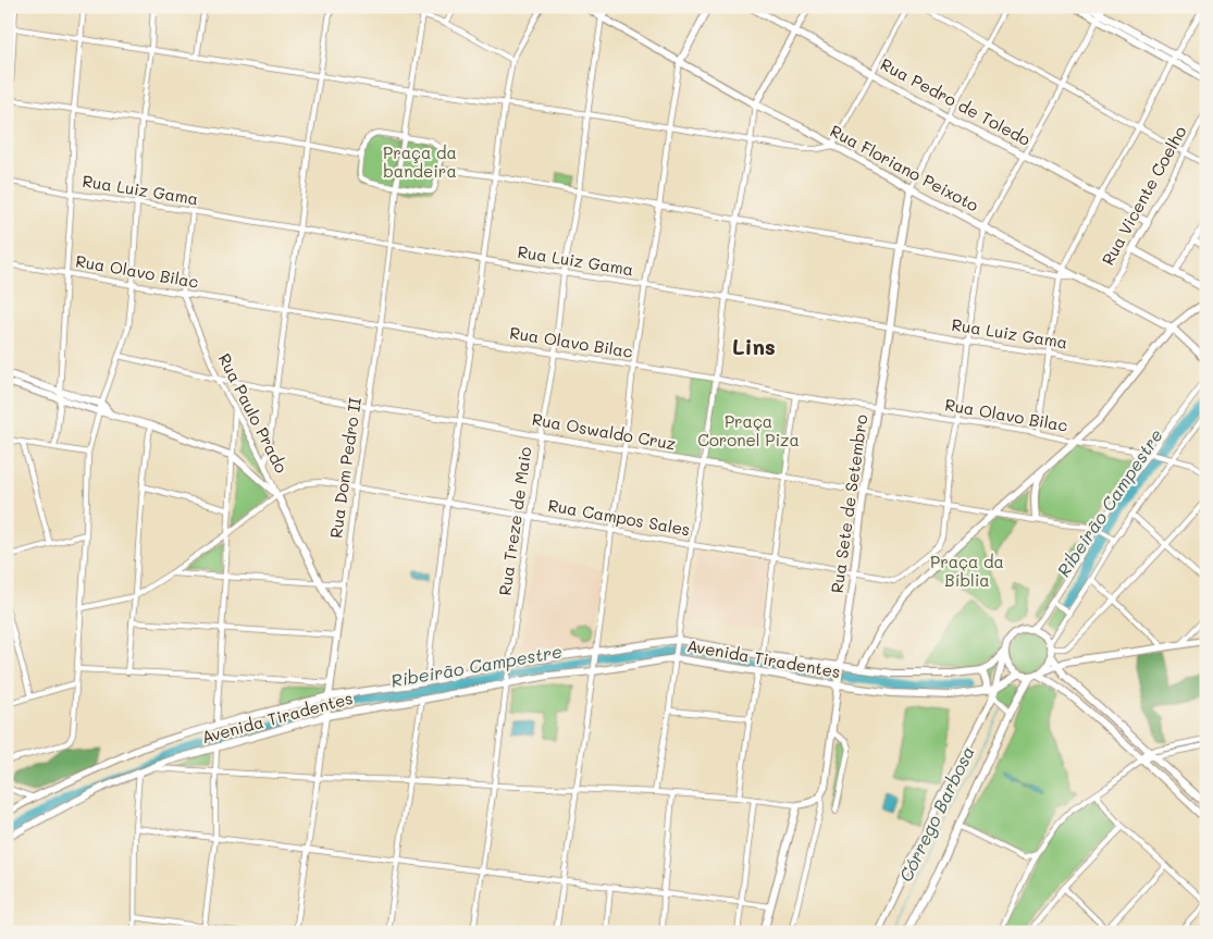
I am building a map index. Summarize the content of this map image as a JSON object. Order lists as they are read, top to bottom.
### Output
{
  "streets": {
    "main road": [
      "Rua Pedro de Toledo",
      "Rua Floriano Peixoto",
      "Rua Vicente Coelho",
      "Rua Paulo Prado",
      "Rua Dom Pedro II",
      "Rua Sete de Setembro",
      "Avenida Tiradentes"
    ],
    "street": [
      "Rua Luiz Gama",
      "Rua Olavo Bilac",
      "Rua Oswaldo Cruz",
      "Rua Campos Sales",
      "Rua Treze de Maio"
    ]
  },
  "crossings": [
    ["Rua Pedro de Toledo", "Rua Vicente Coelho"],
    ["Rua Floriano Peixoto", "Rua Vicente Coelho"],
    ["Rua Floriano Peixoto", "Rua Sete de Setembro"],
    ["Rua Floriano Peixoto", "Rua Treze de Maio"],
    ["Rua Luiz Gama", "Rua Paulo Prado"],
    ["Rua Luiz Gama", "Rua Dom Pedro II"],
    ["Rua Luiz Gama", "Rua Sete de Setembro"],
    ["Rua Luiz Gama", "Rua Treze de Maio"],
    ["Rua Olavo Bilac", "Rua Paulo Prado"],
    ["Rua Olavo Bilac", "Rua Dom Pedro II"],
    ["Rua Olavo Bilac", "Rua Sete de Setembro"],
    ["Rua Olavo Bilac", "Rua Treze de Maio"],
    ["Rua Paulo Prado", "Rua Oswaldo Cruz"],
    ["Rua Paulo Prado", "Rua Dom Pedro II"],
    ["Rua Paulo Prado", "Rua Campos Sales"],
    ["Rua Oswaldo Cruz", "Rua Dom Pedro II"],
    ["Rua Oswaldo Cruz", "Rua Sete de Setembro"],
    ["Rua Oswaldo Cruz", "Rua Campos Sales"],
    ["Rua Oswaldo Cruz", "Rua Treze de Maio"],
    ["Rua Dom Pedro II", "Rua Campos Sales"],
    ["Rua Dom Pedro II", "Avenida Tiradentes"],
    ["Rua Sete de Setembro", "Rua Campos Sales"],
    ["Rua Sete de Setembro", "Avenida Tiradentes"],
    ["Rua Campos Sales", "Rua Treze de Maio"],
    ["Rua Treze de Maio", "Avenida Tiradentes"]
  ],
  "districts": ["Lins"],
  "water": ["Ribeirão Campestre", "Córrego Barbosa"],
  "parks": ["Praça da bandeira", "Praça Coronel Piza", "Praça da Bíblia"]
}
